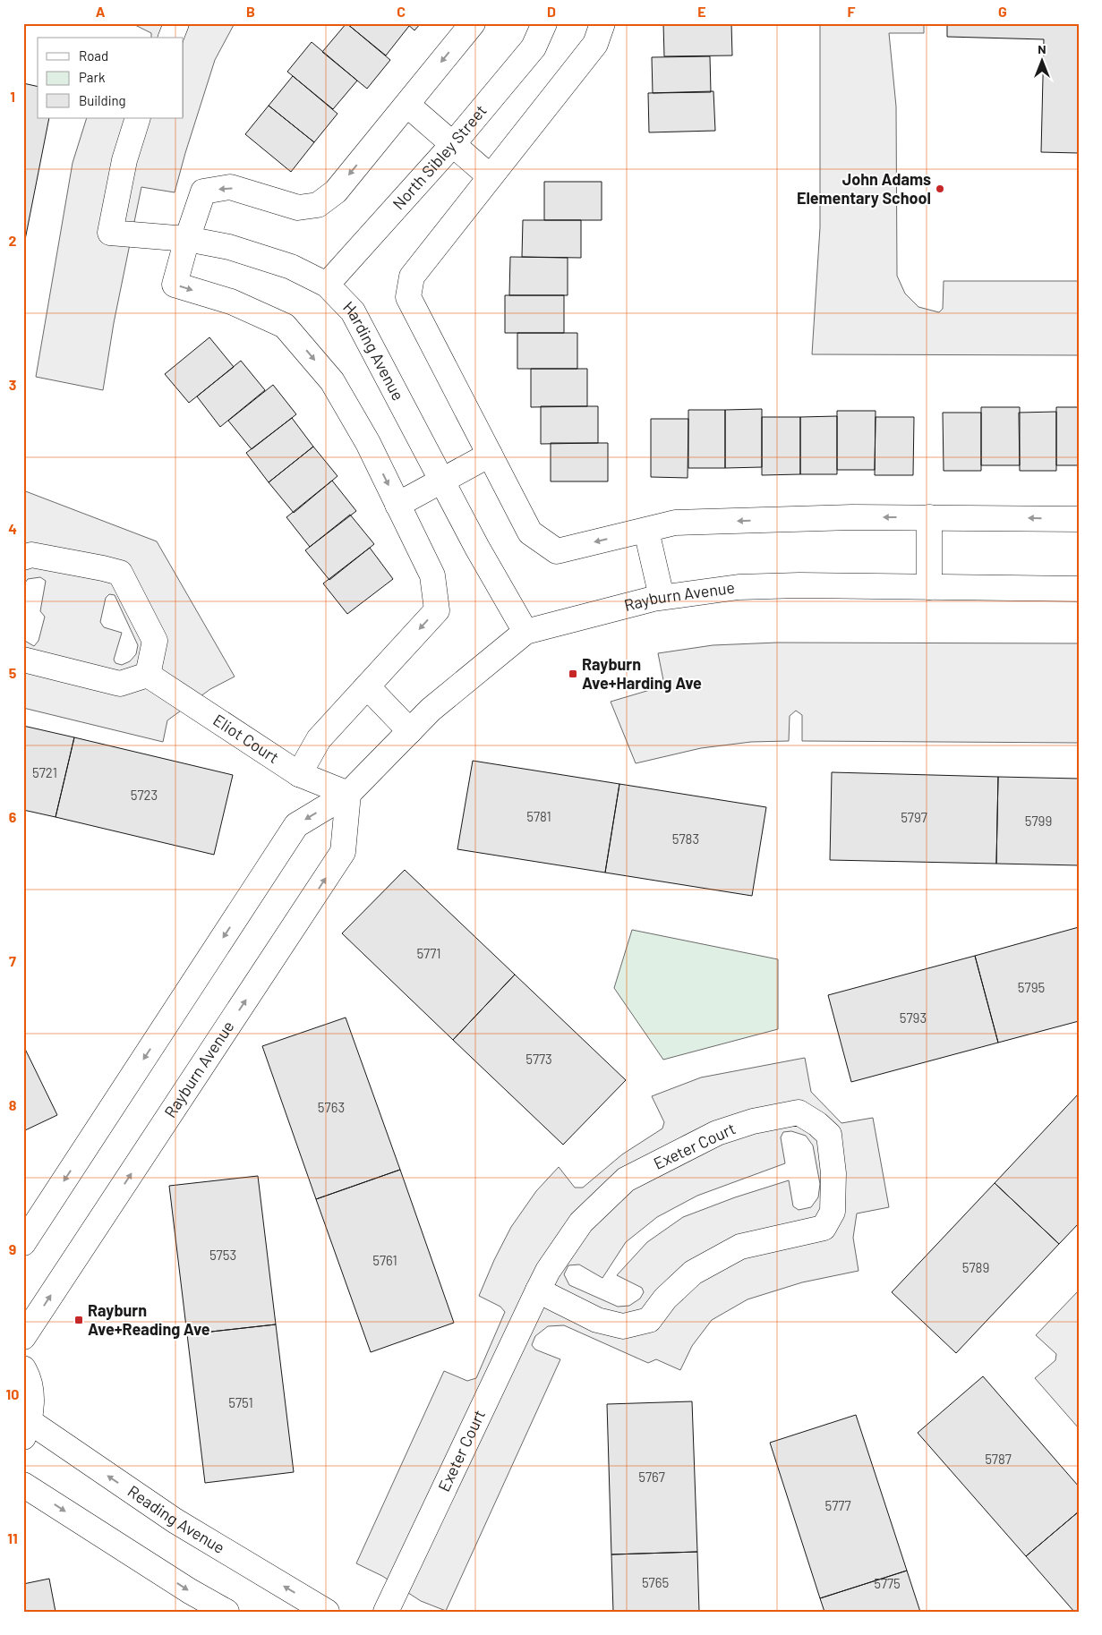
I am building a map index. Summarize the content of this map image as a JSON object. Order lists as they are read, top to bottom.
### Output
{
  "streets": {
    "street": [
      "North Sibley Street",
      "Harding Avenue",
      "Rayburn Avenue",
      "Eliot Court",
      "Exeter Court",
      "Reading Avenue"
    ]
  },
  "crossings": [
    ["North Sibley Street", "Harding Avenue"],
    ["Harding Avenue", "Rayburn Avenue"],
    ["Rayburn Avenue", "Eliot Court"]
  ],
  "places": {
    "other": ["John Adams Elementary School"],
    "transit": ["Rayburn Ave+Harding Ave", "Rayburn Ave+Reading Ave"]
  },
  "house_numbers": [
    "5721",
    "5723",
    "5781",
    "5797",
    "5799",
    "5783",
    "5771",
    "5795",
    "5793",
    "5773",
    "5763",
    "5753",
    "5761",
    "5789",
    "5751",
    "5787",
    "5767",
    "5777",
    "5765",
    "5775"
  ],
  "legend": ["Road", "Park", "Building"],
  "north": "top",
  "grid": {
    "columns": [
      "A",
      "B",
      "C",
      "D",
      "E",
      "F",
      "G"
    ],
    "rows": [
      "1",
      "2",
      "3",
      "4",
      "5",
      "6",
      "7",
      "8",
      "9",
      "10",
      "11"
    ]
  }
}
